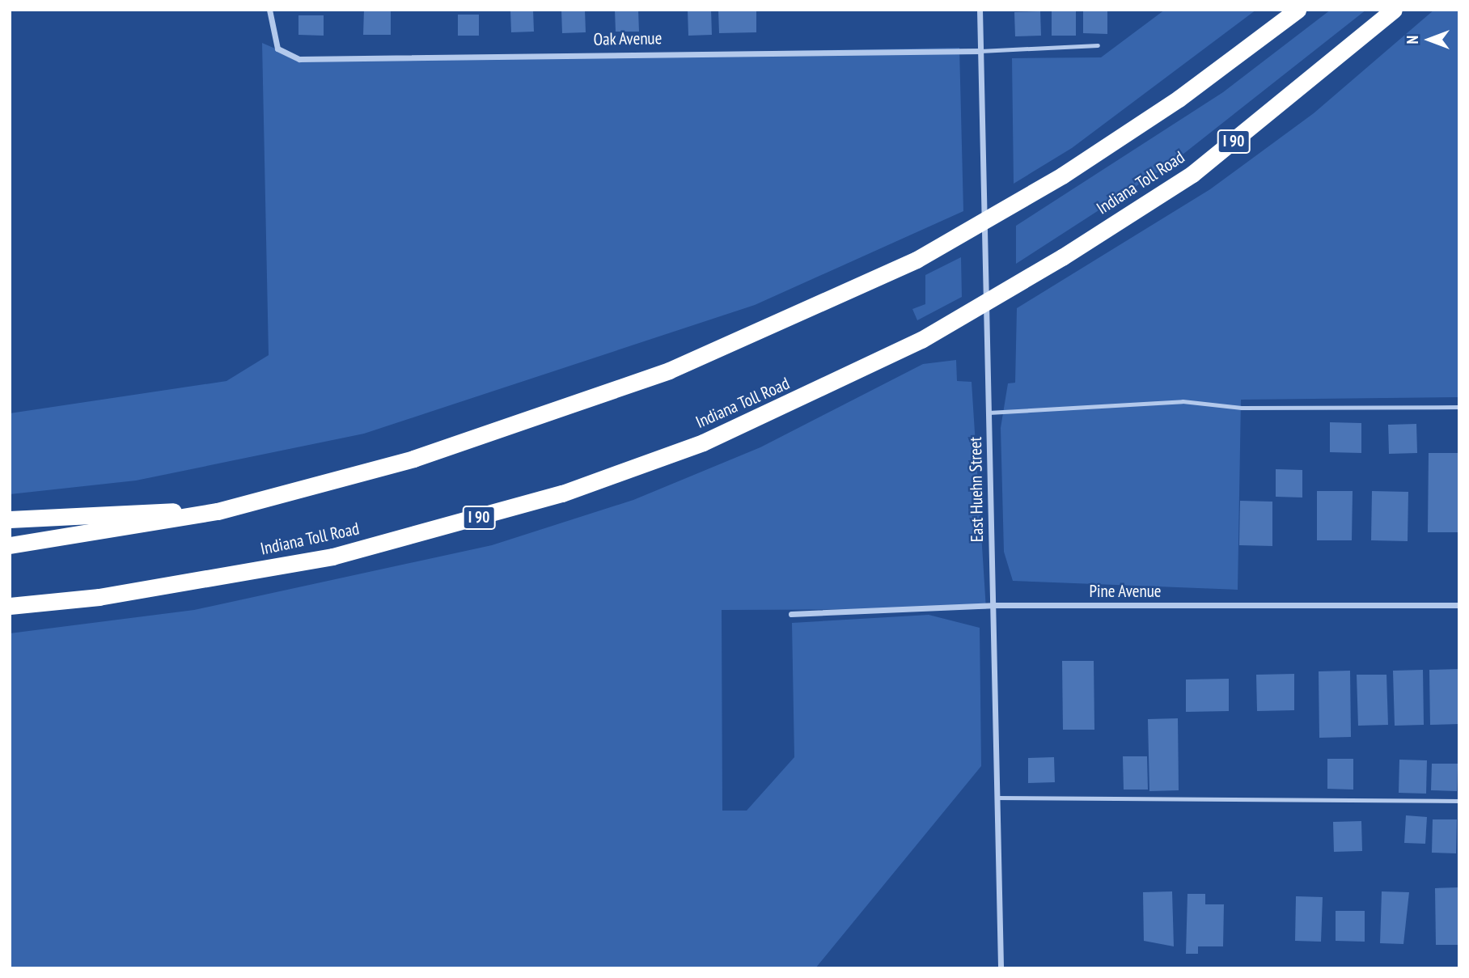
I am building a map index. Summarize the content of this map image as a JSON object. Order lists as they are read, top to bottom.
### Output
{
  "streets": {
    "highway": ["I 90", "Indiana Toll Road"],
    "street": ["Oak Avenue", "East Huehn Street", "Pine Avenue"]
  },
  "crossings": [
    ["Oak Avenue", "East Huehn Street"],
    ["East Huehn Street", "Pine Avenue"]
  ],
  "north": "left"
}
